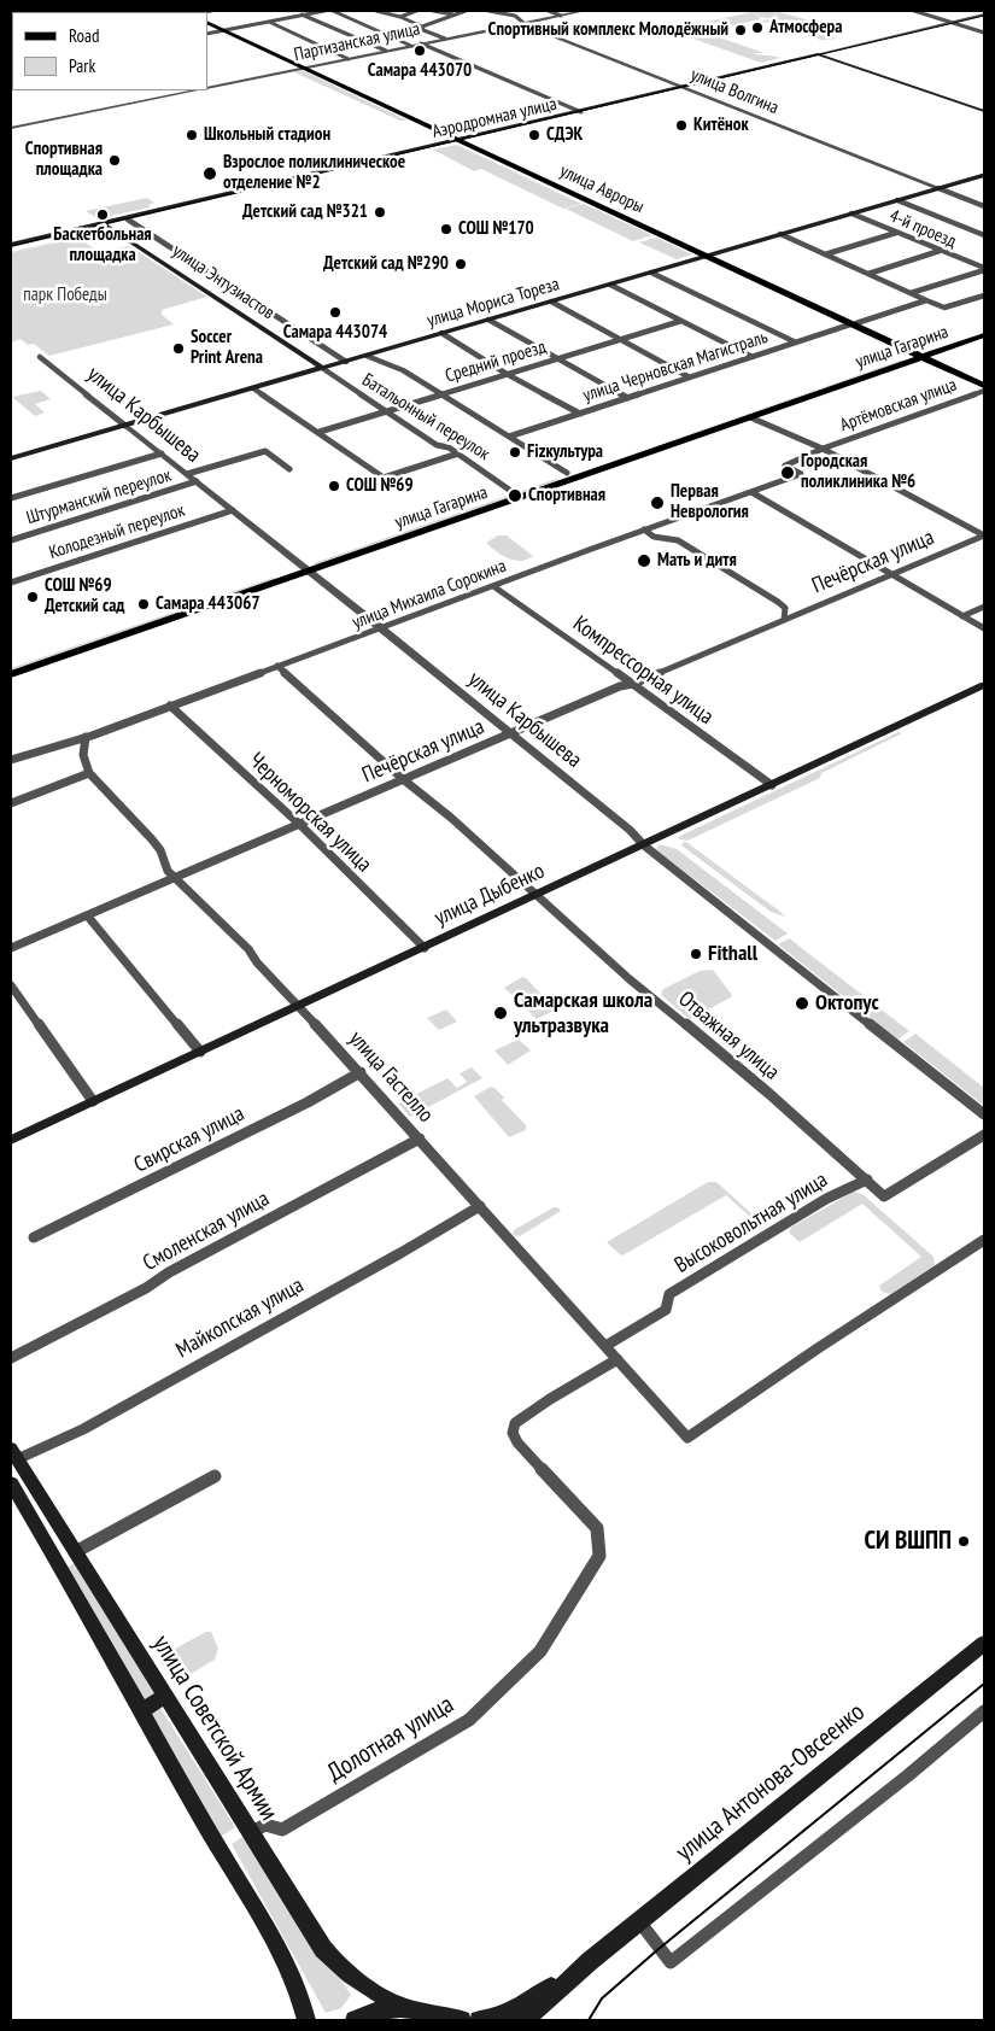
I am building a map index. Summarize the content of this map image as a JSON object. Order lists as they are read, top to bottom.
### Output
{
  "streets": {
    "main road": [
      "Аэродромная улица",
      "улица Авроры",
      "улица Энтузиастов",
      "улица Мориса Тореза",
      "улица Гагарина",
      "улица Дыбенко",
      "улица Советской Армии",
      "улица Антонова-Овсеенко"
    ],
    "street": [
      "Партизанская улица",
      "улица Волгина",
      "4-й проезд",
      "Средний проезд",
      "улица Черновская Магистраль",
      "Артёмовская улица",
      "улица Карбышева",
      "Батальонный переулок",
      "Штурманский переулок",
      "Колодезный переулок",
      "Печёрская улица",
      "улица Михаила Сорокина",
      "Компрессорная улица",
      "Черноморская улица",
      "Отважная улица",
      "улица Гастелло",
      "Свирская улица",
      "Высоковольтная улица",
      "Смоленская улица",
      "Майкопская улица",
      "Долотная улица"
    ]
  },
  "crossings": [
    ["Партизанская улица", "улица Волгина"],
    ["Партизанская улица", "улица Авроры"],
    ["улица Волгина", "Аэродромная улица"],
    ["улица Волгина", "улица Мориса Тореза"],
    ["Аэродромная улица", "улица Авроры"],
    ["Аэродромная улица", "улица Энтузиастов"],
    ["улица Авроры", "улица Мориса Тореза"],
    ["улица Авроры", "улица Гагарина"],
    ["улица Авроры", "улица Черновская Магистраль"],
    ["улица Авроры", "Артёмовская улица"],
    ["4-й проезд", "улица Мориса Тореза"],
    ["улица Энтузиастов", "улица Мориса Тореза"],
    ["улица Энтузиастов", "Батальонный переулок"],
    ["улица Мориса Тореза", "улица Карбышева"],
    ["улица Мориса Тореза", "Батальонный переулок"],
    ["улица Гагарина", "улица Карбышева"],
    ["улица Гагарина", "Батальонный переулок"],
    ["Средний проезд", "Батальонный переулок"],
    ["Артёмовская улица", "улица Михаила Сорокина"],
    ["улица Карбышева", "Штурманский переулок"],
    ["улица Карбышева", "Колодезный переулок"],
    ["улица Карбышева", "Печёрская улица"],
    ["улица Карбышева", "улица Михаила Сорокина"],
    ["улица Карбышева", "улица Дыбенко"],
    ["Печёрская улица", "Компрессорная улица"],
    ["Печёрская улица", "Черноморская улица"],
    ["Печёрская улица", "Отважная улица"],
    ["Печёрская улица", "улица Гастелло"],
    ["улица Михаила Сорокина", "Компрессорная улица"],
    ["улица Михаила Сорокина", "Черноморская улица"],
    ["улица Михаила Сорокина", "Отважная улица"],
    ["Компрессорная улица", "улица Дыбенко"],
    ["Черноморская улица", "улица Дыбенко"],
    ["улица Дыбенко", "Отважная улица"],
    ["улица Дыбенко", "улица Гастелло"],
    ["Отважная улица", "Высоковольтная улица"],
    ["улица Гастелло", "Свирская улица"],
    ["улица Гастелло", "Высоковольтная улица"],
    ["улица Гастелло", "Смоленская улица"],
    ["улица Гастелло", "Майкопская улица"],
    ["улица Гастелло", "Долотная улица"],
    ["Майкопская улица", "улица Советской Армии"],
    ["улица Советской Армии", "Долотная улица"]
  ],
  "parks": ["парк Победы"],
  "places": [
    "Атмосфера",
    "Спортивный комплекс Молодёжный",
    "Самара 443070",
    "Китёнок",
    "Школьный стадион",
    "СДЭК",
    "Спортивная площадка",
    "Взрослое поликлиническое отделение №2",
    "Детский сад №321",
    "Баскетбольная площадка",
    "СОШ №170",
    "Детский сад №290",
    "Самара 443074",
    "Soccer Print Arena",
    "Fizкультура",
    "Городская поликлиника №6",
    "СОШ №69",
    "Спортивная",
    "Первая Неврология",
    "Мать и дитя",
    "СОШ №69 Детский сад",
    "Самара 443067",
    "Fithall",
    "Октопус",
    "Самарская школа ультразвука",
    "СИ ВШПП"
  ],
  "legend": ["Road", "Park"]
}
